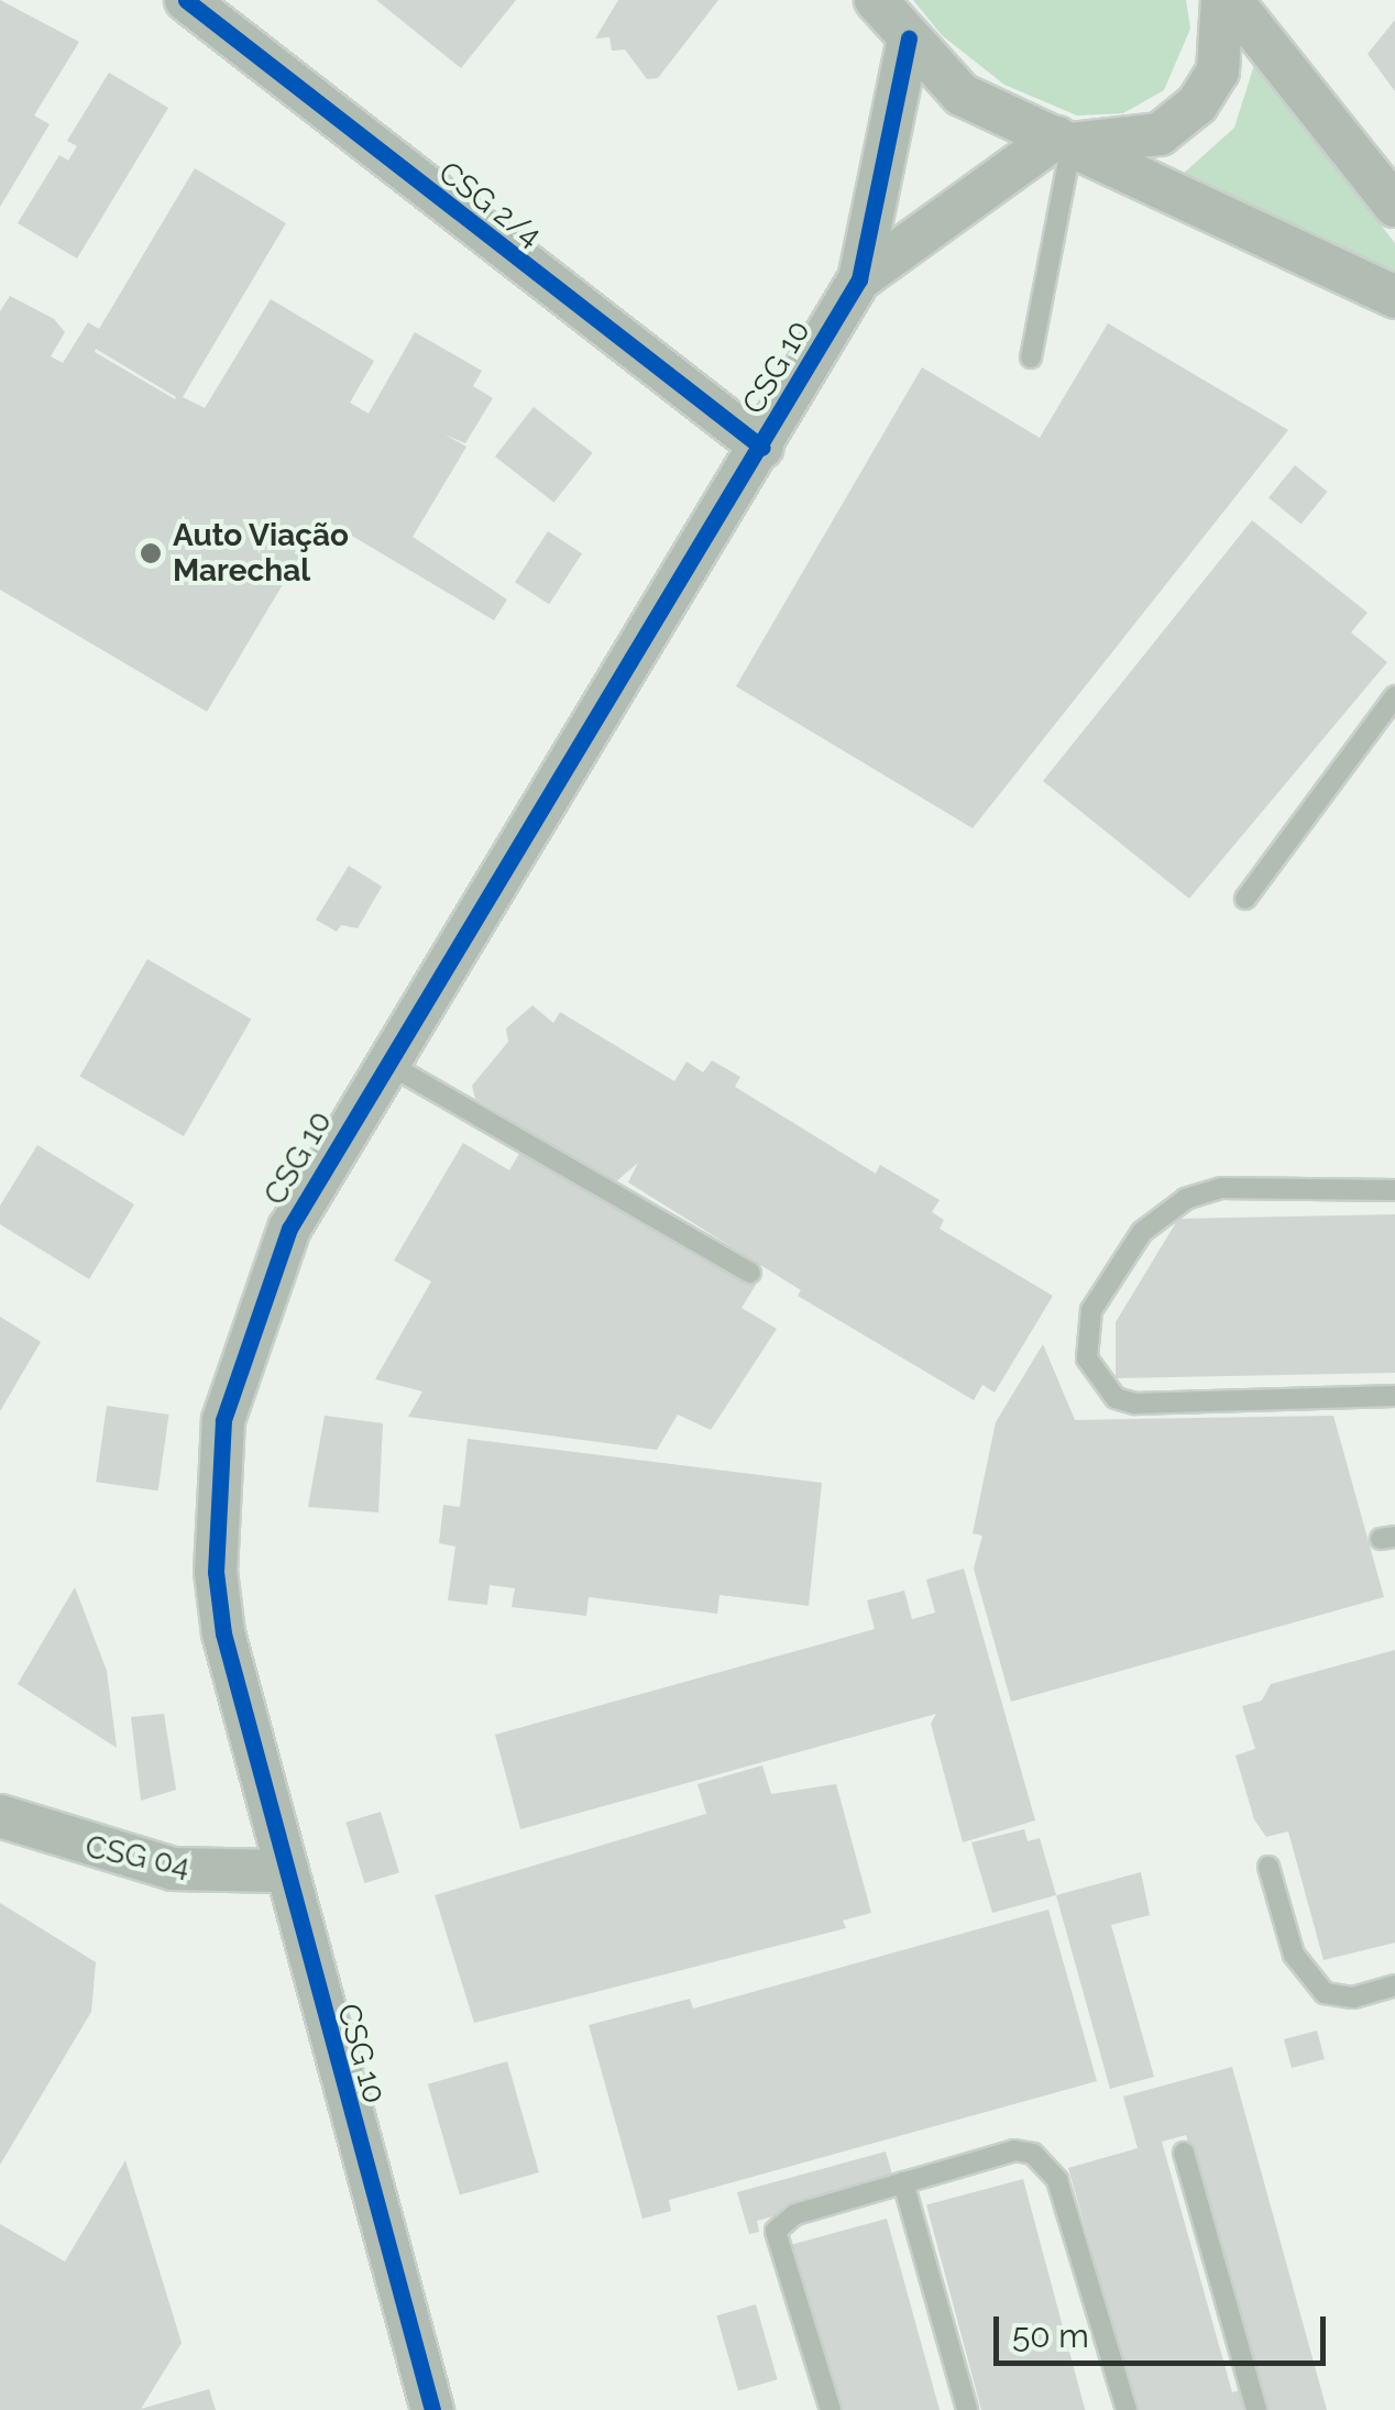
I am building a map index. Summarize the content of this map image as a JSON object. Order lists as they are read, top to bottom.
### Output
{
  "streets": {
    "street": ["CSG 2/4", "CSG 10", "CSG 04"]
  },
  "crossings": [
    ["CSG 2/4", "CSG 10"],
    ["CSG 10", "CSG 04"]
  ],
  "places": ["Auto Viação Marechal"],
  "scale_bar": "50 m"
}
